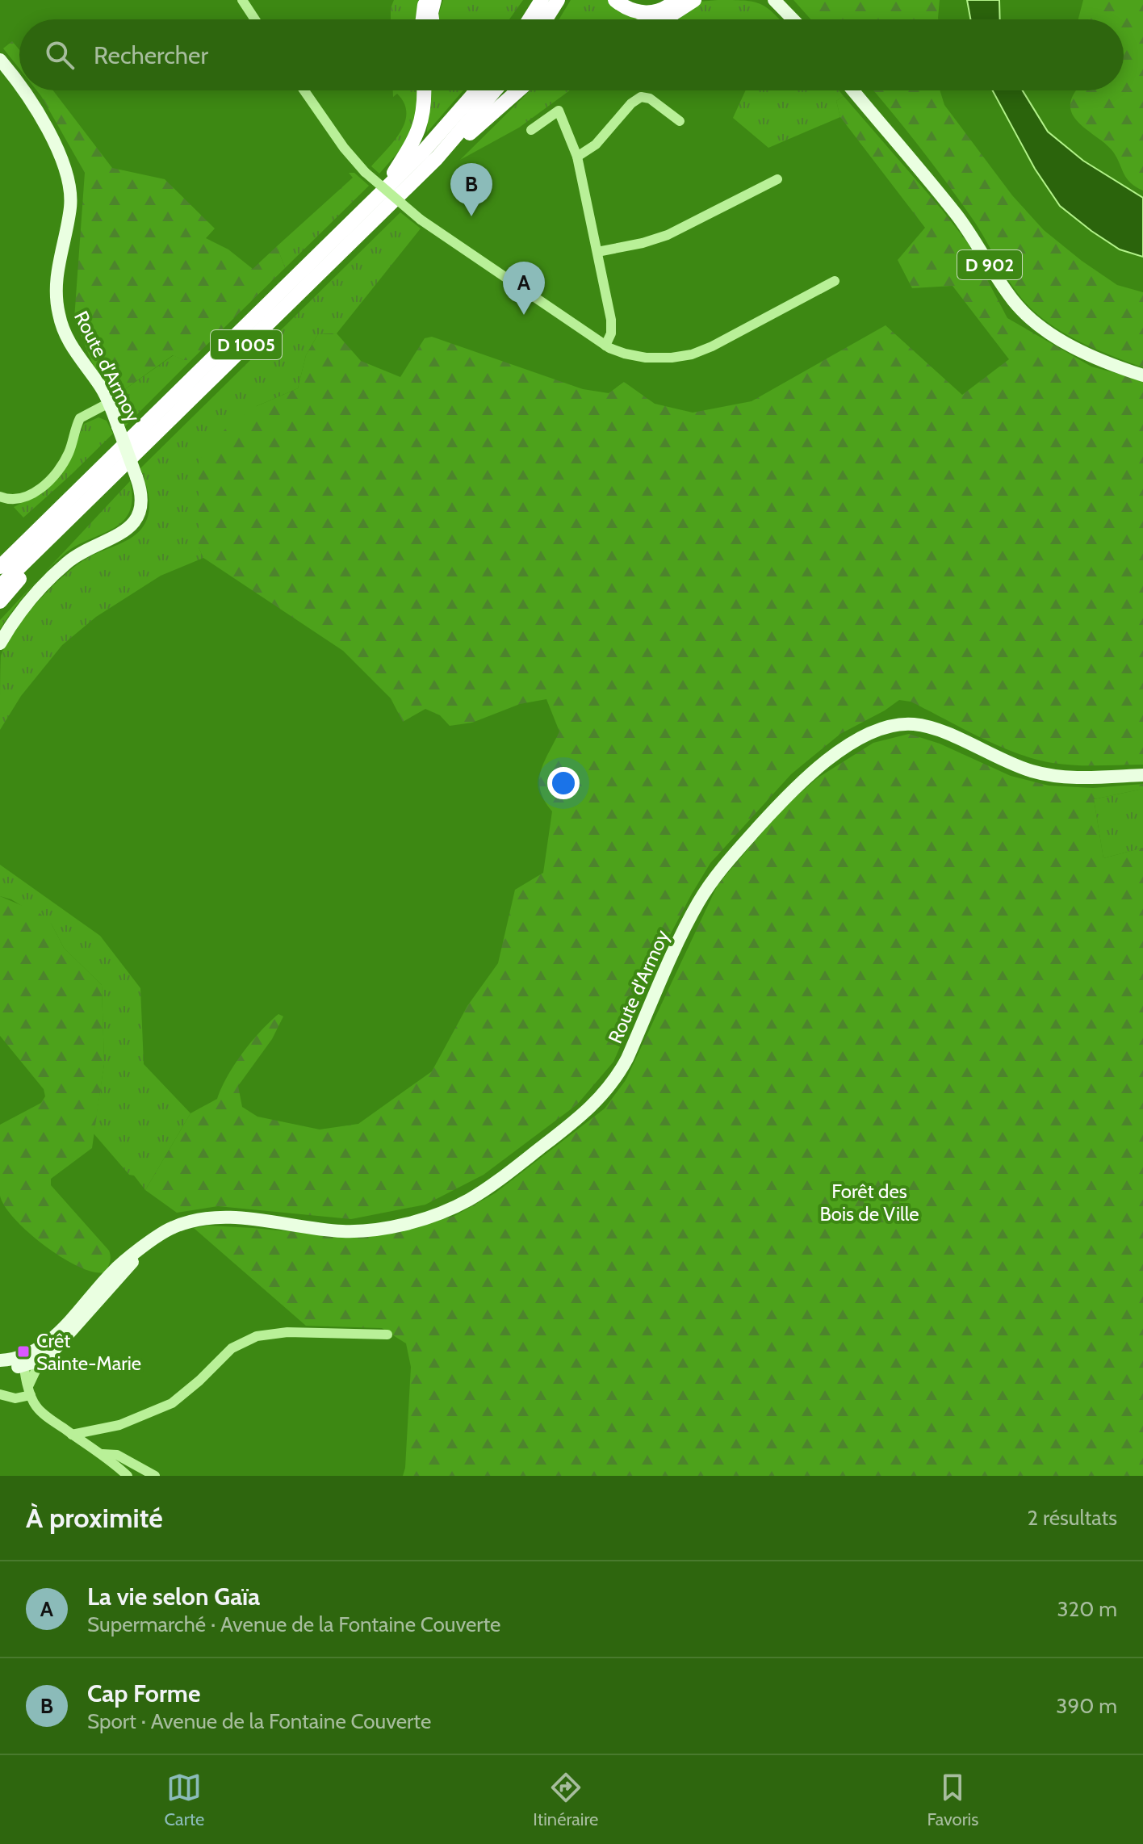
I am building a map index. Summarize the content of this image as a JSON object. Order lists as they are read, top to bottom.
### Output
{
  "streets": {
    "highway": ["D 1005"],
    "main road": ["D 902", "Route d'Armoy"]
  },
  "parks": ["Forêt des Bois de Ville"],
  "places": {
    "transit": ["Crêt Sainte-Marie"]
  },
  "page": {
    "search": "Rechercher",
    "pins": ["B", "A"],
    "heading": ["À proximité", "2 résultats"],
    "list": [
      {
        "mark": "A",
        "name": "La vie selon Gaïa",
        "note": "Supermarché · Avenue de la Fontaine Couverte",
        "value": "320 m"
      },
      {
        "mark": "B",
        "name": "Cap Forme",
        "note": "Sport · Avenue de la Fontaine Couverte",
        "value": "390 m"
      }
    ],
    "nav": ["Carte", "Itinéraire", "Favoris"]
  }
}
